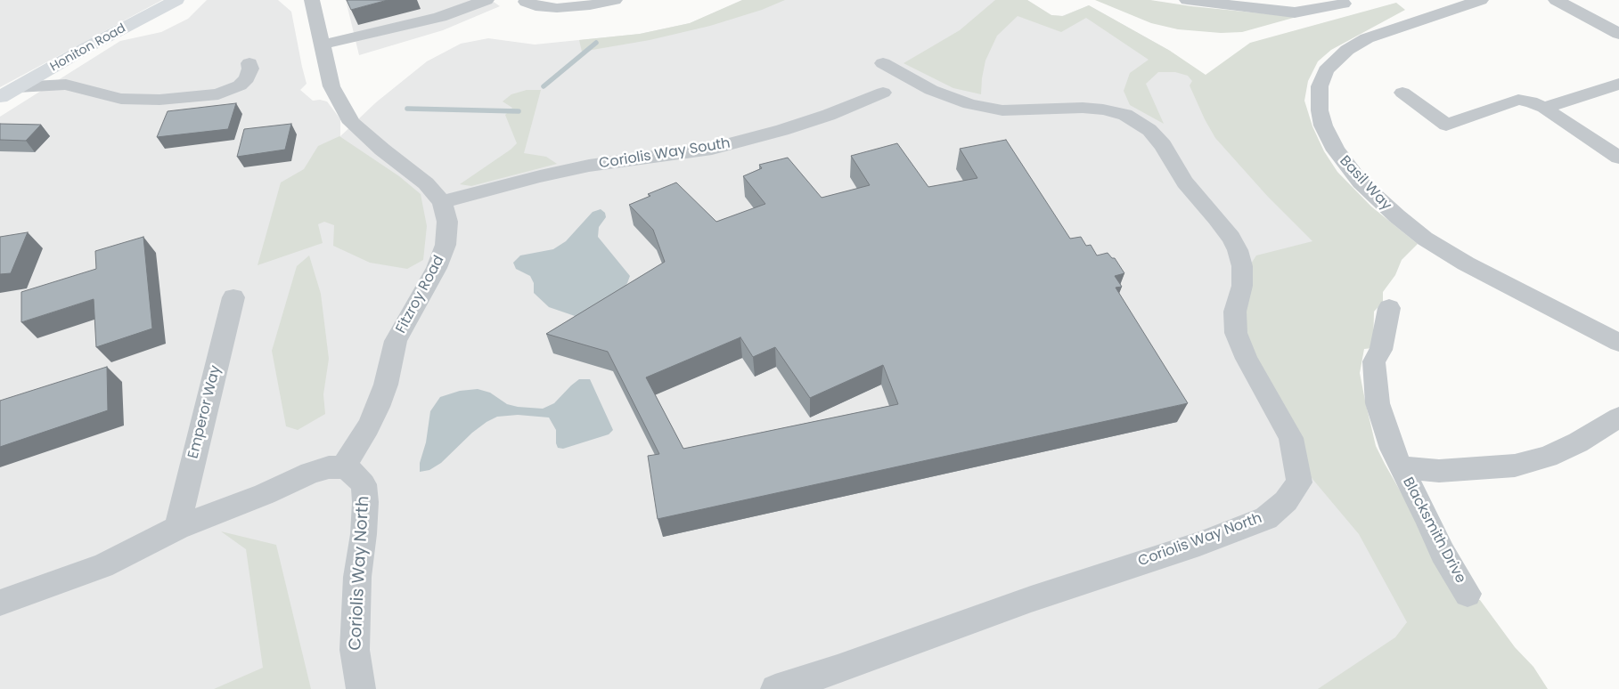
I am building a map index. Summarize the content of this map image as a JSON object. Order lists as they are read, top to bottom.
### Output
{
  "streets": {
    "main road": ["Honiton Road"],
    "street": [
      "Coriolis Way South",
      "Basil Way",
      "Fitzroy Road",
      "Emperor Way",
      "Blacksmith Drive",
      "Coriolis Way North"
    ]
  },
  "crossings": [
    ["Coriolis Way South", "Fitzroy Road"],
    ["Fitzroy Road", "Coriolis Way North"]
  ]
}
